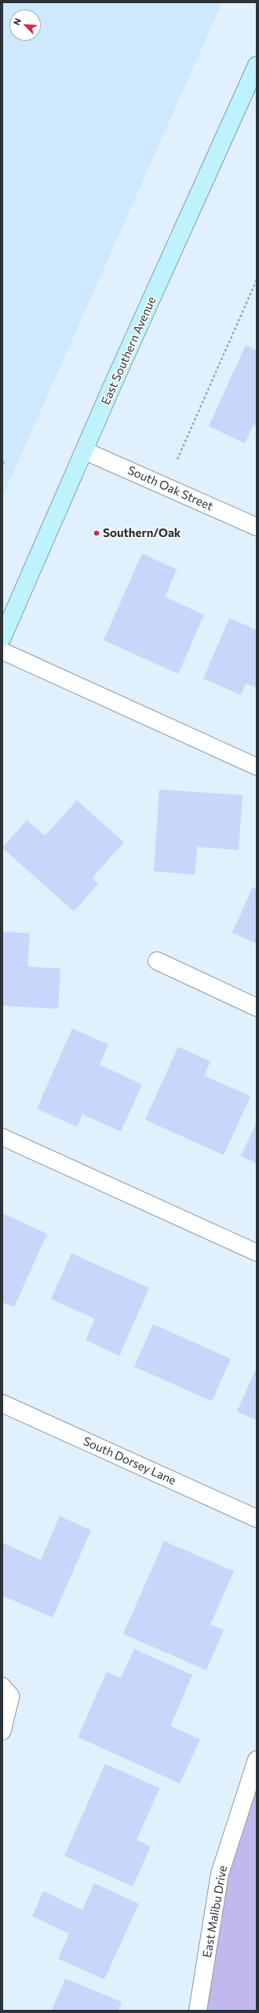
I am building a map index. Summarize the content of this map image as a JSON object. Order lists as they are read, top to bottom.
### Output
{
  "streets": {
    "main road": ["East Southern Avenue"],
    "street": ["South Oak Street", "South Dorsey Lane", "East Malibu Drive"]
  },
  "crossings": [
    ["East Southern Avenue", "South Oak Street"]
  ],
  "places": ["Southern/Oak"],
  "north": "top left"
}
